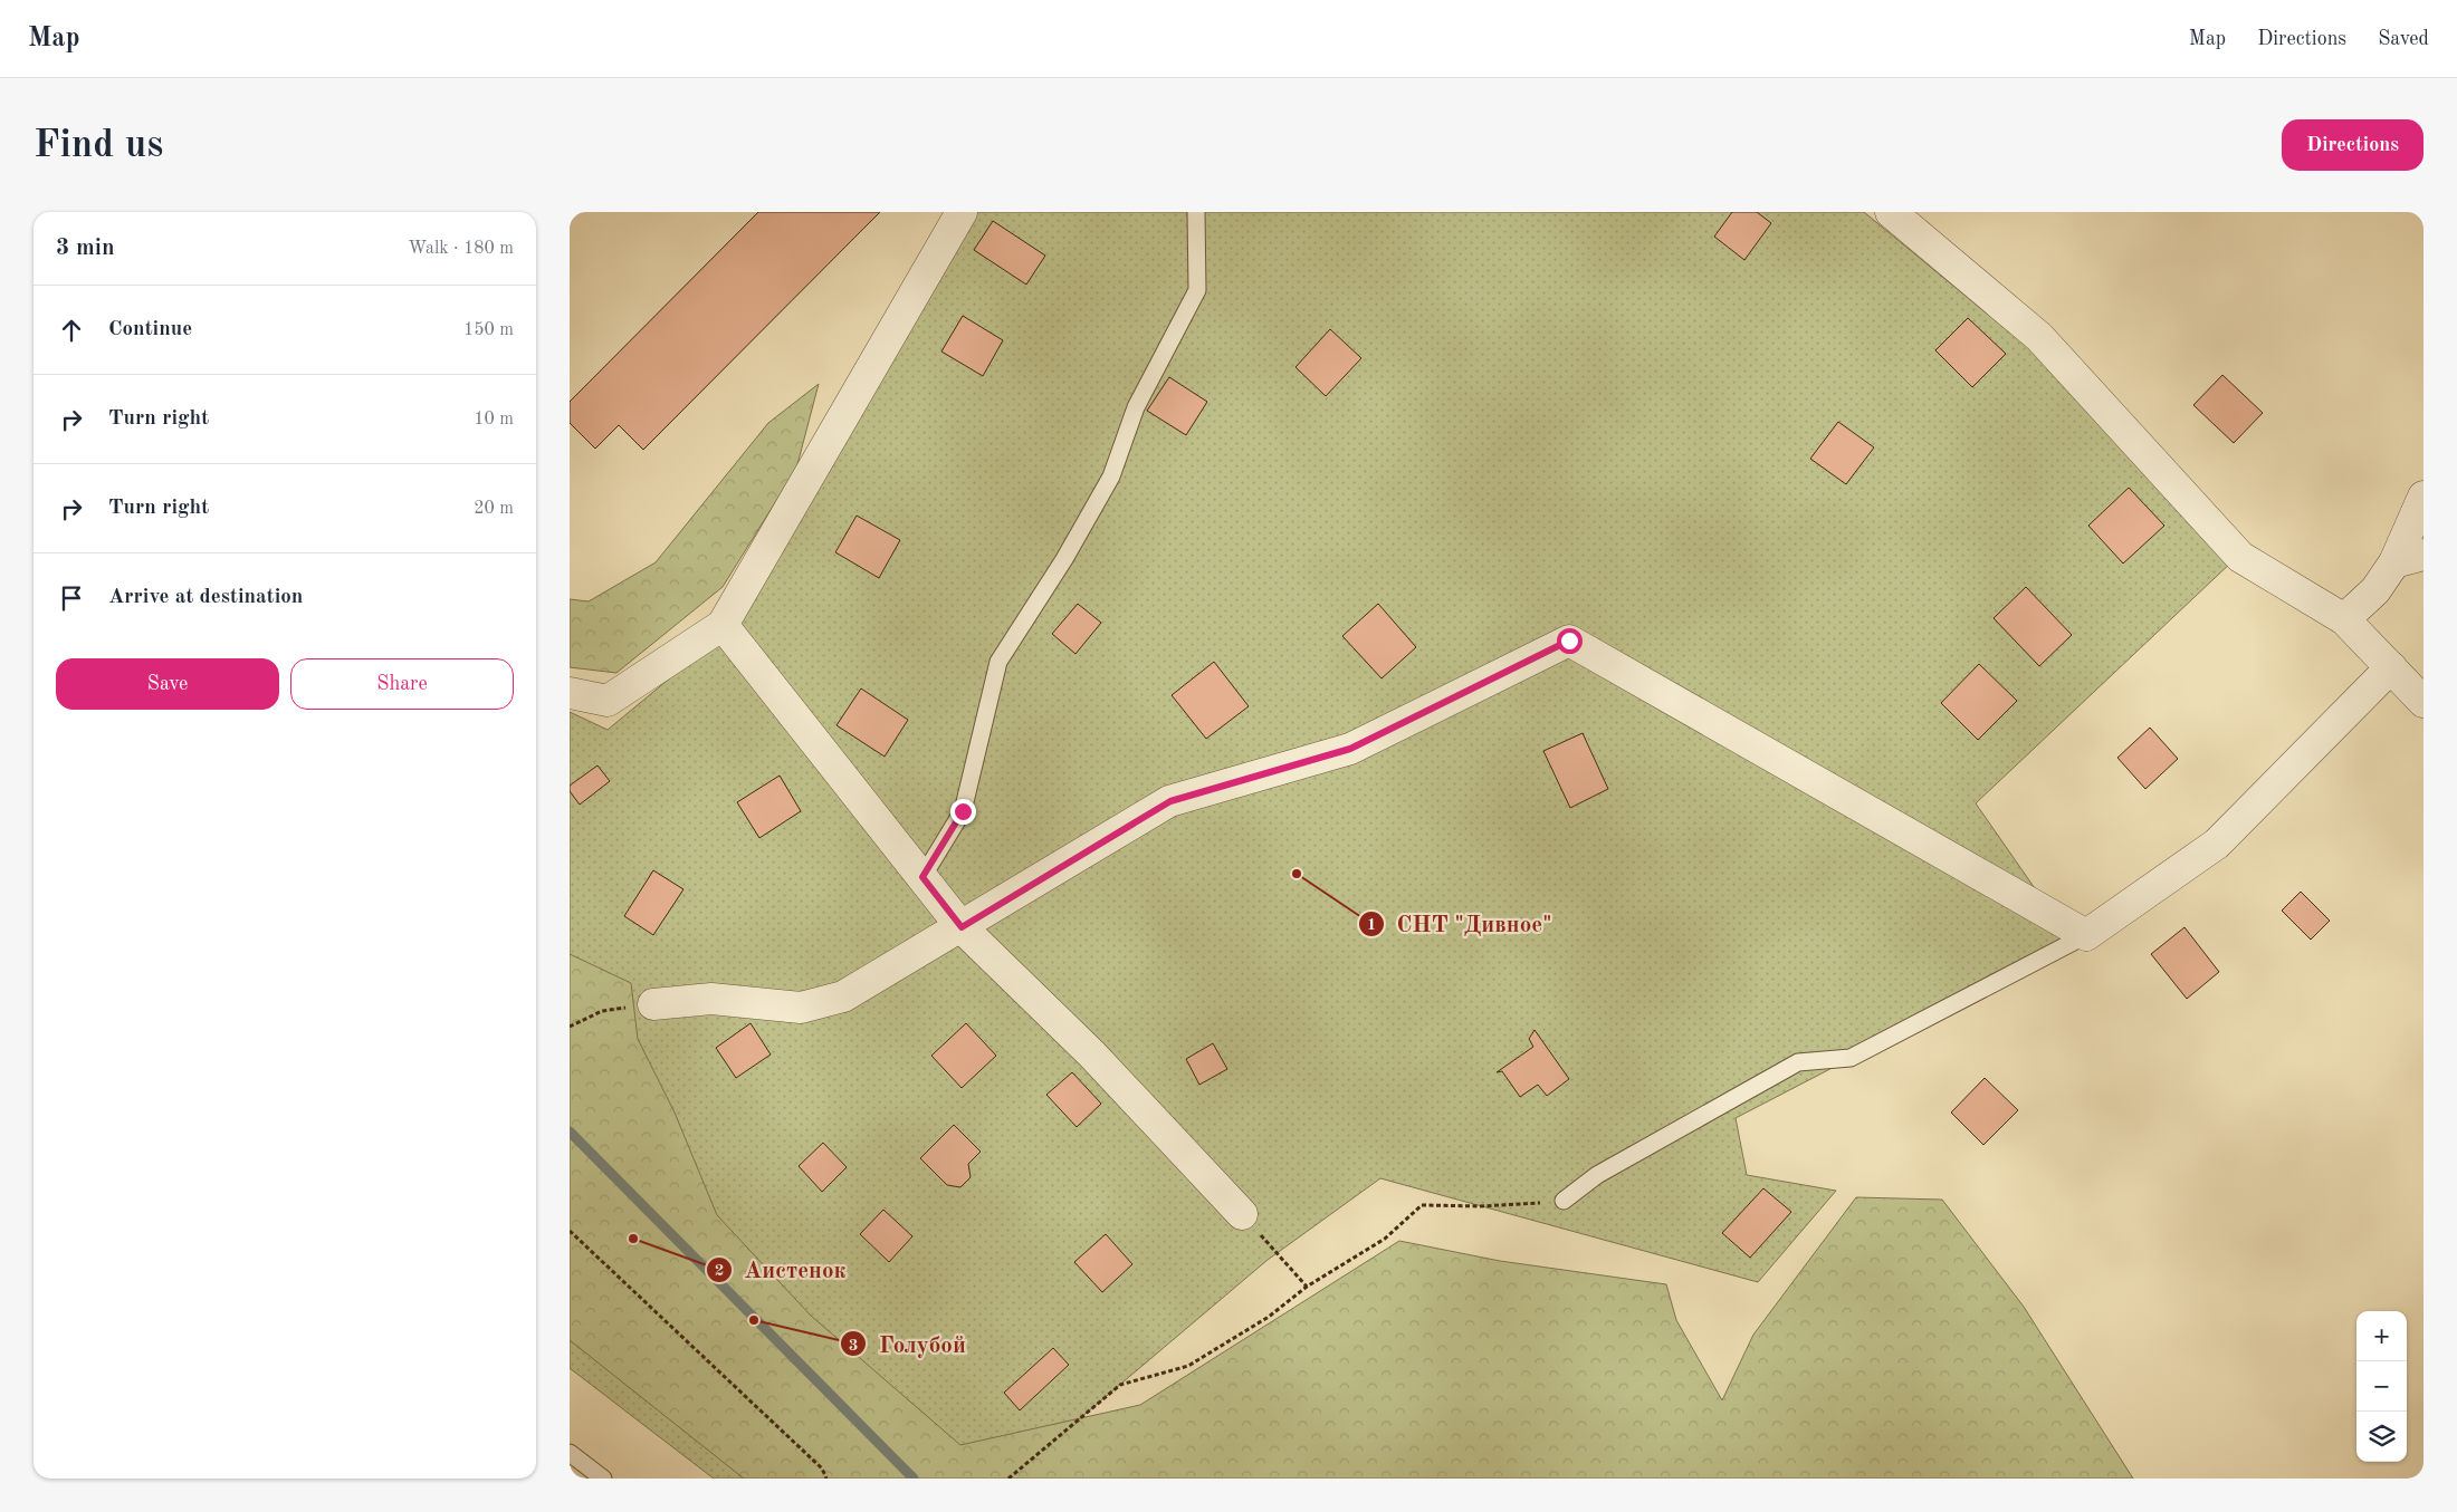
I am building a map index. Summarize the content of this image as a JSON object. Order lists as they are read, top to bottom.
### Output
{
  "places": ["СНТ \"Дивное\"", "Аистенок", "Голубой"],
  "page": {
    "header": "Map",
    "nav": ["Map", "Directions", "Saved"],
    "buttons": [
      "Directions",
      ["Save", "Share"]
    ],
    "title": "Find us",
    "heading": ["3 min", "Walk · 180 m"],
    "list": [
      ["Continue", "150 m"],
      ["Turn right", "10 m"],
      ["Turn right", "20 m"],
      "Arrive at destination"
    ],
    "map_buttons": ["+", "−"]
  }
}
